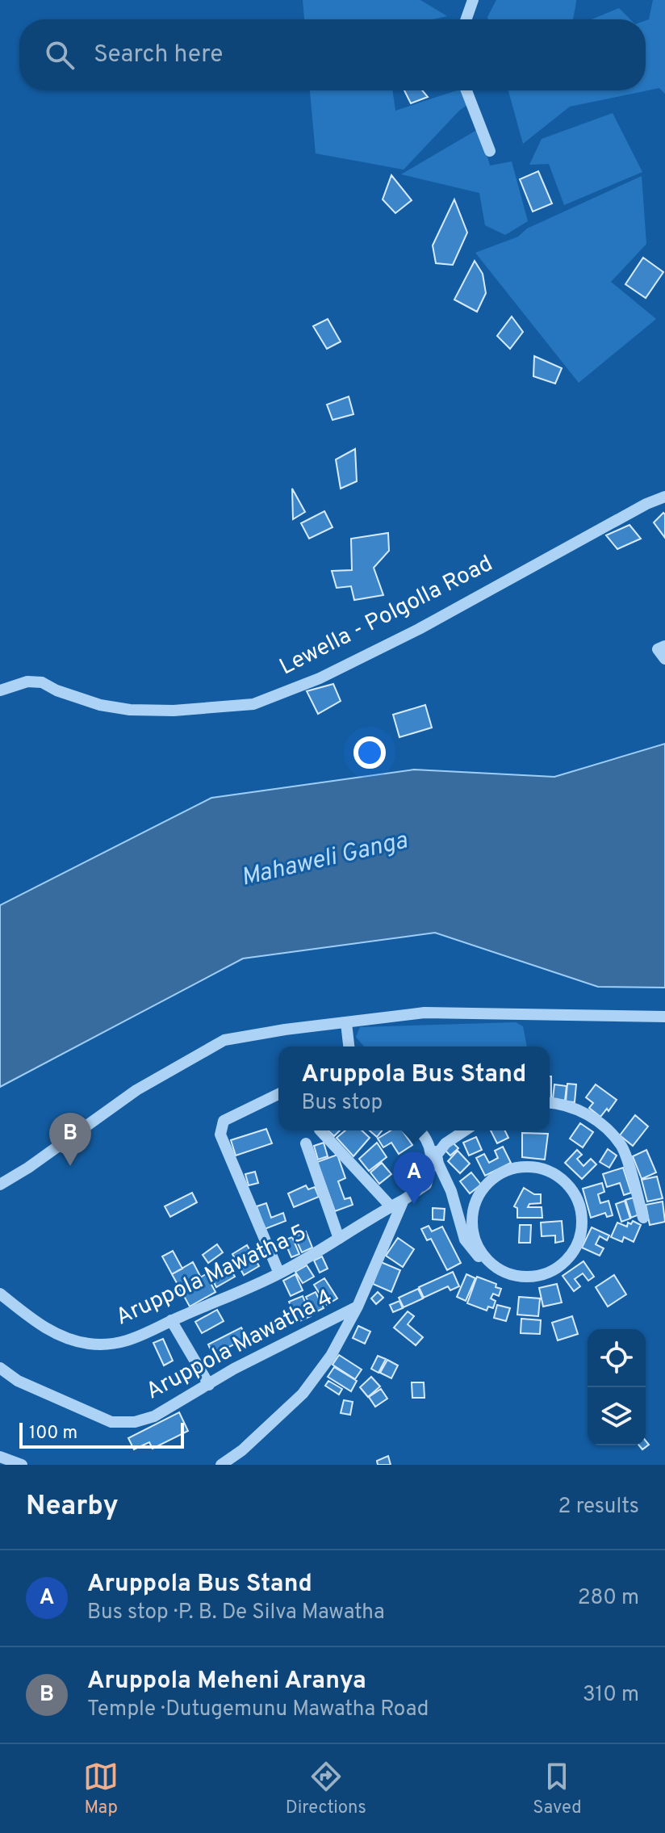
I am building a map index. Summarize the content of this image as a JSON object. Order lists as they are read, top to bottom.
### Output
{
  "streets": {
    "street": ["Lewella - Polgolla Road", "Aruppola Mawatha 5", "Aruppola Mawatha 4"]
  },
  "water": ["Mahaweli Ganga"],
  "scale_bar": "100 m",
  "page": {
    "search": "Search here",
    "popup": ["Aruppola Bus Stand", "Bus stop"],
    "pins": ["B", "A"],
    "scale": "100 m",
    "heading": ["Nearby", "2 results"],
    "list": [
      {
        "mark": "A",
        "name": "Aruppola Bus Stand",
        "note": "Bus stop · P. B. De Silva Mawatha",
        "value": "280 m"
      },
      {
        "mark": "B",
        "name": "Aruppola Meheni Aranya",
        "note": "Temple · Dutugemunu Mawatha Road",
        "value": "310 m"
      }
    ],
    "nav": ["Map", "Directions", "Saved"]
  }
}
